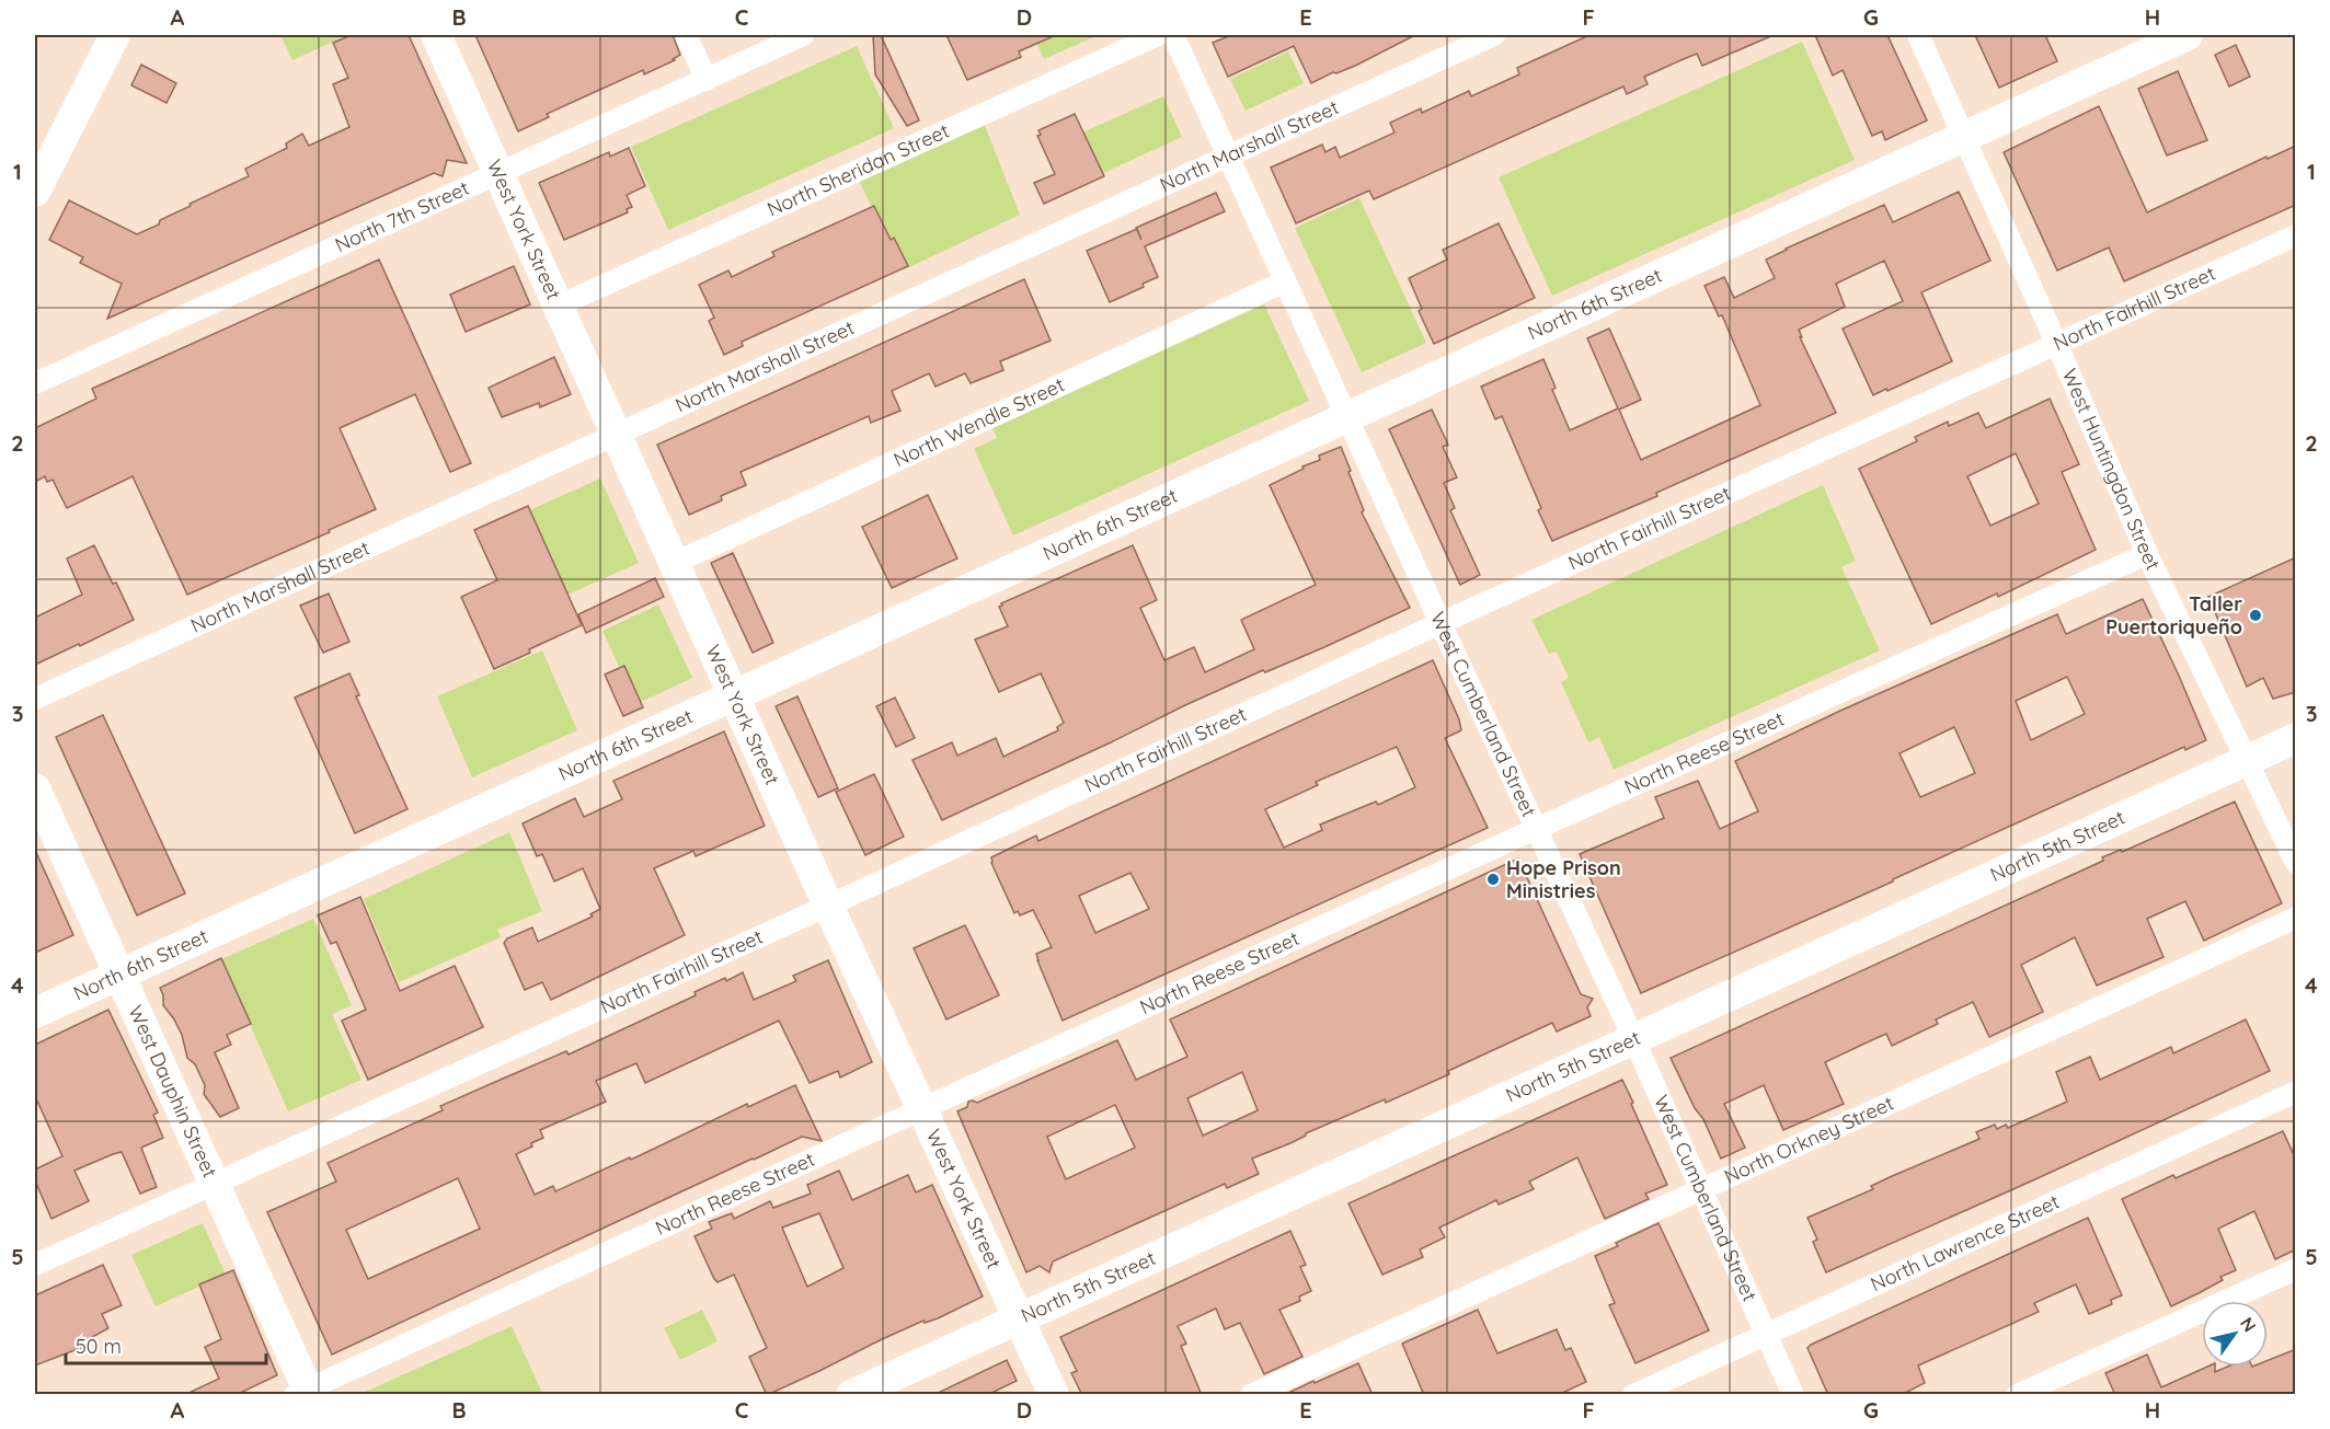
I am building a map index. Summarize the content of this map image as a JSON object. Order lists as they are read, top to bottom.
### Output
{
  "streets": {
    "main road": [
      "West York Street",
      "North 6th Street",
      "North 5th Street",
      "West Dauphin Street"
    ],
    "street": [
      "North Marshall Street",
      "North Sheridan Street",
      "North 7th Street",
      "North Fairhill Street",
      "North Wendle Street",
      "West Huntingdon Street",
      "West Cumberland Street",
      "North Reese Street",
      "North Orkney Street",
      "North Lawrence Street"
    ]
  },
  "crossings": [
    ["North Marshall Street", "West York Street"],
    ["North Marshall Street", "West Cumberland Street"],
    ["North Sheridan Street", "West York Street"],
    ["North 7th Street", "West York Street"],
    ["West York Street", "North 6th Street"],
    ["West York Street", "North Fairhill Street"],
    ["West York Street", "North Wendle Street"],
    ["West York Street", "North Reese Street"],
    ["West York Street", "North 5th Street"],
    ["North 6th Street", "West Huntingdon Street"],
    ["North 6th Street", "West Cumberland Street"],
    ["North 6th Street", "West Dauphin Street"],
    ["North Fairhill Street", "West Huntingdon Street"],
    ["North Fairhill Street", "West Cumberland Street"],
    ["North Fairhill Street", "West Dauphin Street"],
    ["North Wendle Street", "West Cumberland Street"],
    ["West Huntingdon Street", "North Reese Street"],
    ["West Huntingdon Street", "North 5th Street"],
    ["West Cumberland Street", "North Reese Street"],
    ["West Cumberland Street", "North 5th Street"],
    ["West Cumberland Street", "North Orkney Street"],
    ["West Cumberland Street", "North Lawrence Street"],
    ["North Reese Street", "West Dauphin Street"]
  ],
  "places": ["Taller Puertoriqueño", "Hope Prison Ministries"],
  "scale_bar": "50 m",
  "north": "top right",
  "grid": {
    "columns": [
      "A",
      "B",
      "C",
      "D",
      "E",
      "F",
      "G",
      "H"
    ],
    "rows": [
      "1",
      "2",
      "3",
      "4",
      "5"
    ]
  }
}
